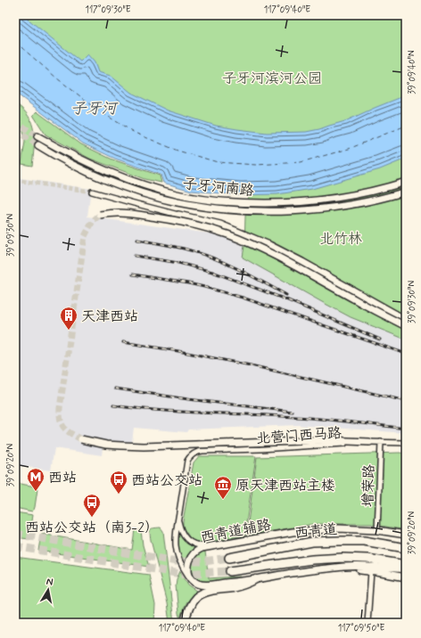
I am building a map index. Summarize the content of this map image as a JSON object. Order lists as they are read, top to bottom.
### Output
{
  "streets": {
    "highway": ["西青道"],
    "street": [
      "子牙河南路",
      "北营门西马路",
      "增荣路",
      "西青道辅路"
    ]
  },
  "crossings": [
    ["北营门西马路", "增荣路"],
    ["增荣路", "西青道辅路"]
  ],
  "water": ["子牙河"],
  "parks": ["子牙河滨河公园", "北竹林"],
  "places": {
    "building": ["天津西站"],
    "metro station": ["西站"],
    "bus stop": ["西站公交站", "西站公交站（南3-2）"],
    "museum": ["原天津西站主楼"]
  },
  "north": "top",
  "coordinates": [
    "117°09'30\"E",
    "117°09'40\"E",
    "39°09'40\"N",
    "39°09'30\"N",
    "39°09'20\"N",
    "117°09'50\"E"
  ]
}
